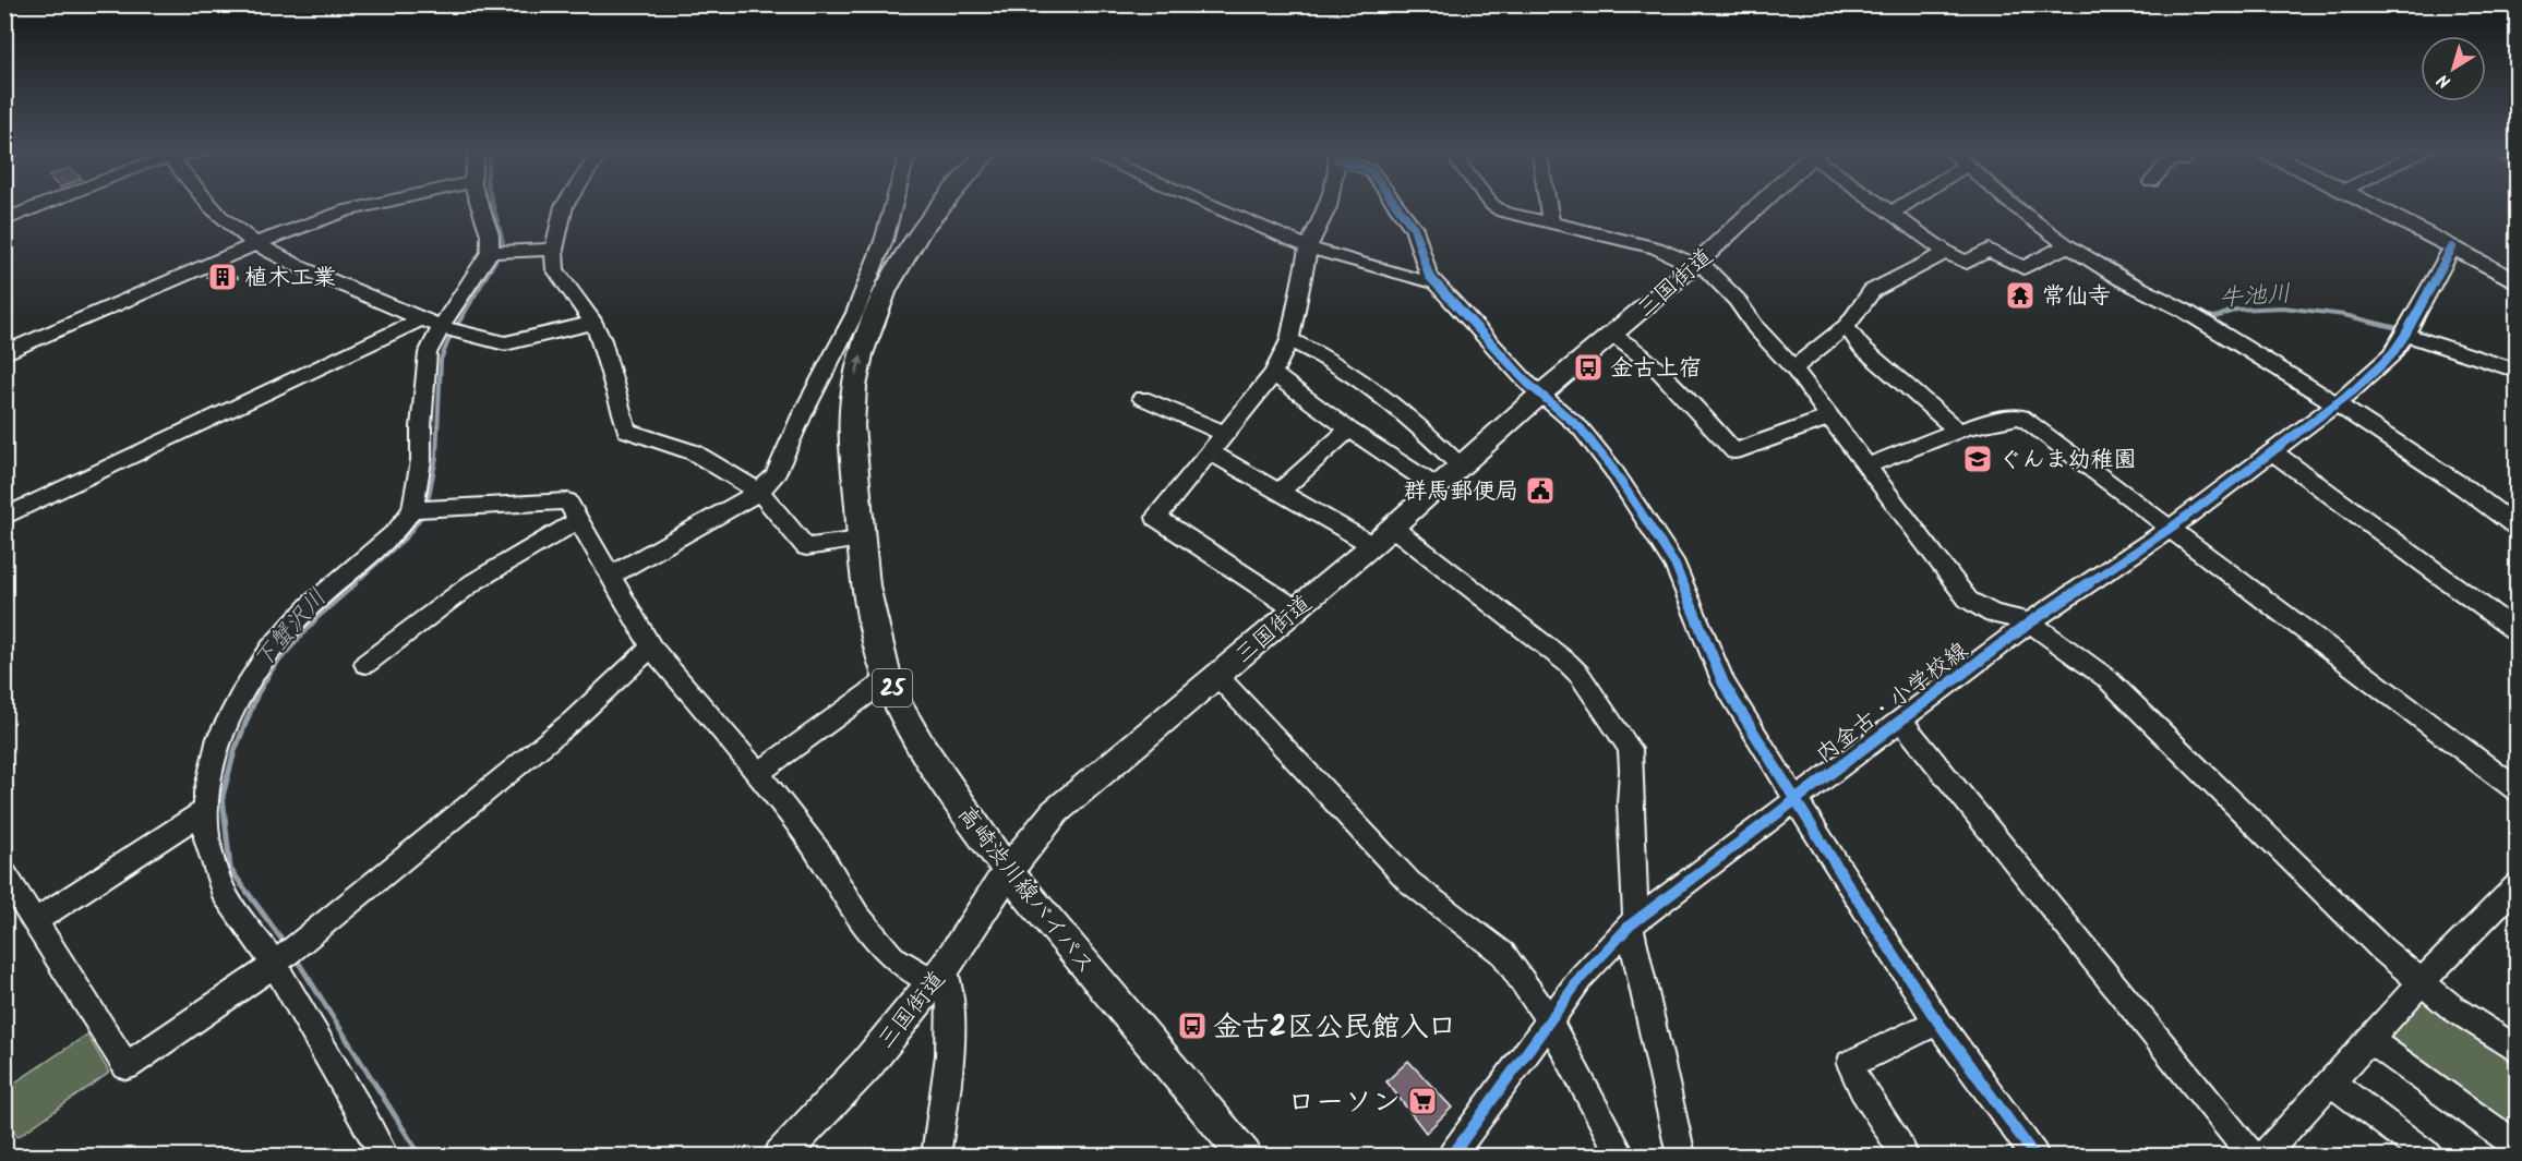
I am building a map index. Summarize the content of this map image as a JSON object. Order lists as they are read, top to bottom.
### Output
{
  "streets": {
    "main road": ["三国街道", "25", "高崎渋川線バイパス"],
    "street": ["内金古・小学校線"]
  },
  "crossings": [
    ["三国街道", "高崎渋川線バイパス"]
  ],
  "water": ["牛池川", "下蟹沢川"],
  "places": {
    "building": ["植木工業"],
    "temple": ["常仙寺"],
    "bus stop": ["金古上宿", "金古2区公民館入口"],
    "school or university": ["ぐんま幼稚園"],
    "public building": ["群馬郵便局"],
    "supermarket": ["ローソン"]
  },
  "north": "bottom left"
}
